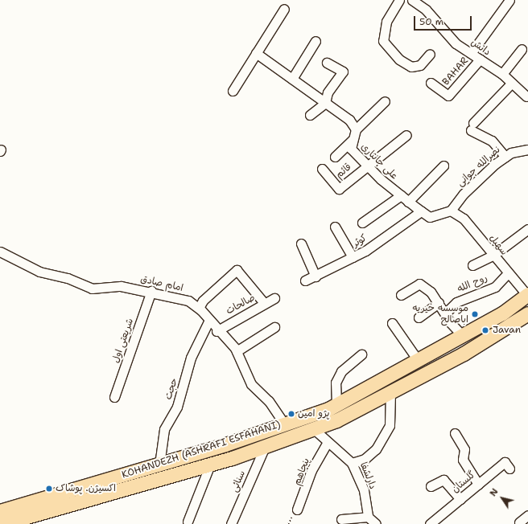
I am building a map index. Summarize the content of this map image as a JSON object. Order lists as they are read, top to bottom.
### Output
{
  "streets": {
    "main road": ["KOHANDEZH (ASHRAFI ESFAHANI)"],
    "street": [
      "دانش",
      "BAHAR",
      "علی جانثاری",
      "نصرالله جوانی",
      "قائم",
      "کوثر",
      "سهیل",
      "امام صادق",
      "روح الله",
      "صالحات",
      "شریعتی اول",
      "حجت",
      "پنجاهم",
      "دارلشفا",
      "سنائی",
      "گلستان"
    ]
  },
  "crossings": [
    ["دانش", "BAHAR"],
    ["علی جانثاری", "نصرالله جوانی"],
    ["علی جانثاری", "قائم"],
    ["علی جانثاری", "کوثر"],
    ["علی جانثاری", "سهیل"],
    ["نصرالله جوانی", "سهیل"],
    ["سهیل", "روح الله"],
    ["سهیل", "KOHANDEZH (ASHRAFI ESFAHANI)"],
    ["امام صادق", "صالحات"],
    ["امام صادق", "شریعتی اول"],
    ["امام صادق", "حجت"],
    ["امام صادق", "KOHANDEZH (ASHRAFI ESFAHANI)"],
    ["حجت", "KOHANDEZH (ASHRAFI ESFAHANI)"],
    ["KOHANDEZH (ASHRAFI ESFAHANI)", "دارلشفا"],
    ["KOHANDEZH (ASHRAFI ESFAHANI)", "سنائی"],
    ["پنجاهم", "دارلشفا"]
  ],
  "places": [
    "موسسه خیریه اباصالح",
    "Javan",
    "پژو امین",
    "اکسیژن. پوشاک"
  ],
  "scale_bar": "50 m",
  "north": "top left"
}
